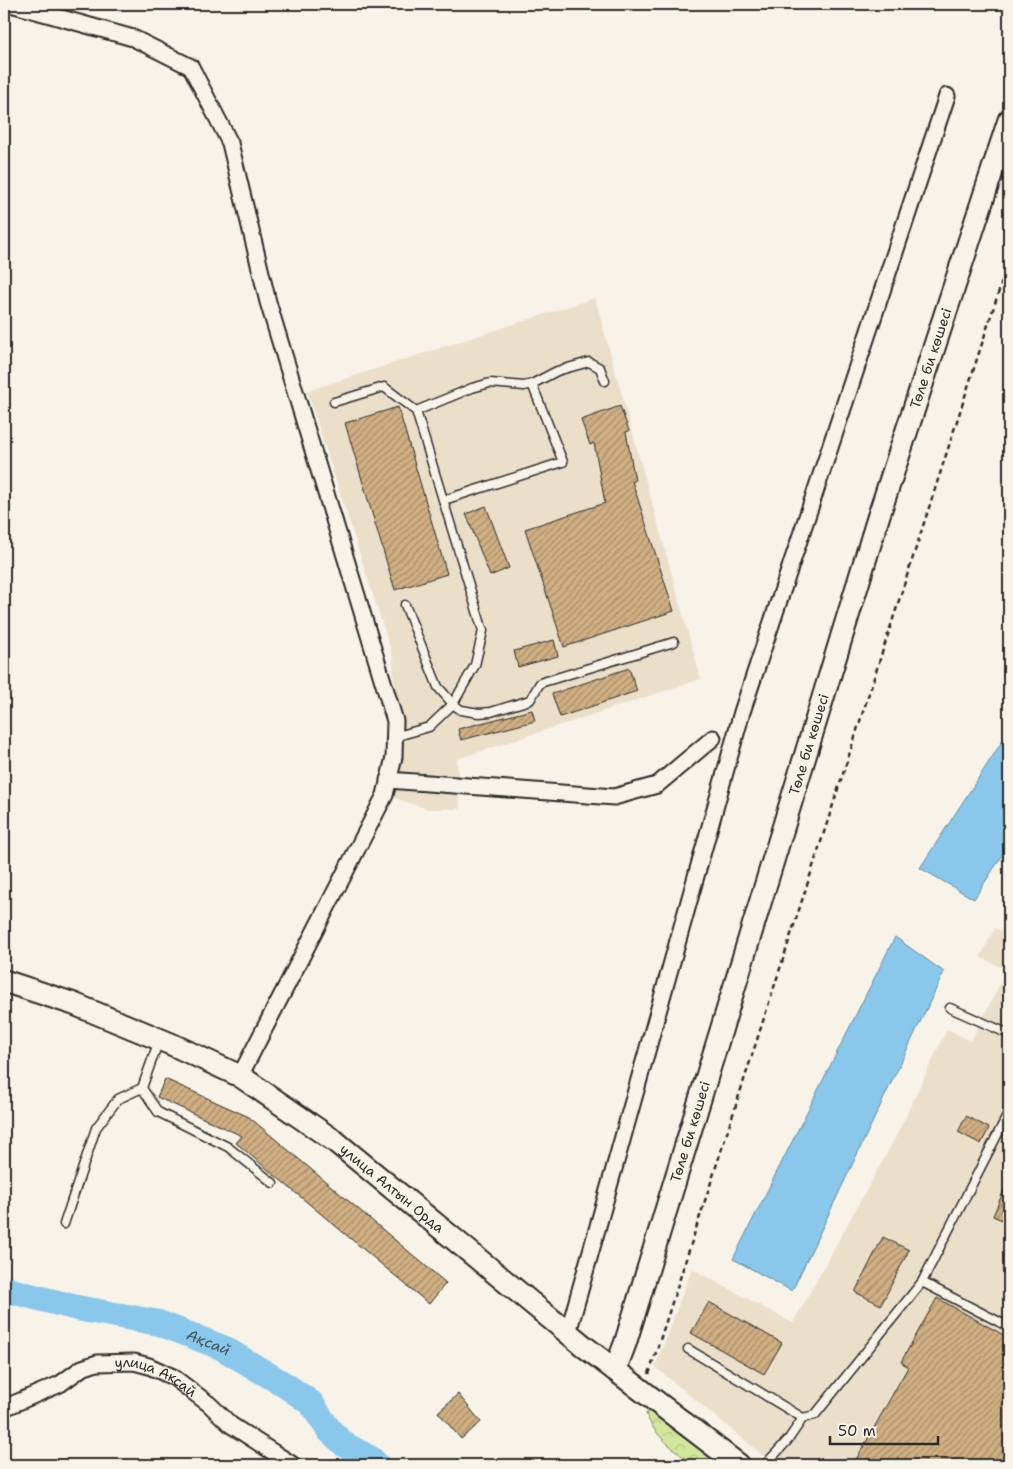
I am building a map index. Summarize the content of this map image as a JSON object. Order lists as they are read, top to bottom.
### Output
{
  "streets": {
    "main road": ["Төле би көшесі", "улица Алтын Орда"],
    "street": ["улица Аксай"]
  },
  "crossings": [
    ["Төле би көшесі", "улица Алтын Орда"]
  ],
  "water": ["Ақсай"],
  "scale_bar": "50 m"
}
